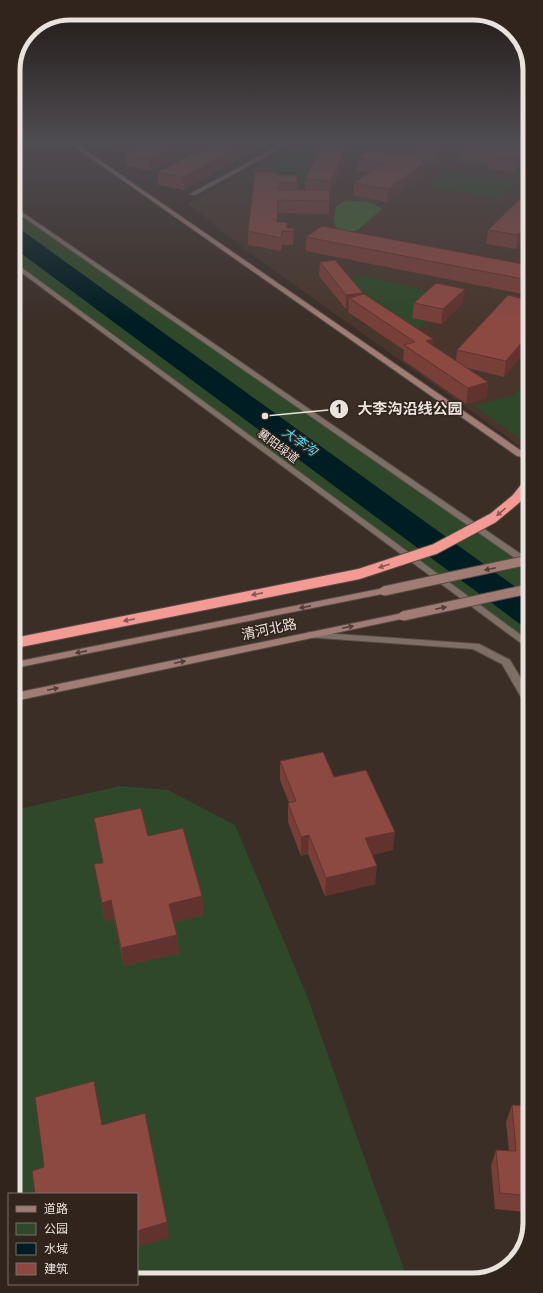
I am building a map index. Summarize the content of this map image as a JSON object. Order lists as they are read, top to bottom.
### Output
{
  "streets": {
    "street": ["襄阳绿道", "清河北路"]
  },
  "water": ["大李沟"],
  "places": ["大李沟沿线公园"],
  "legend": [
    "道路",
    "公园",
    "水域",
    "建筑"
  ]
}
